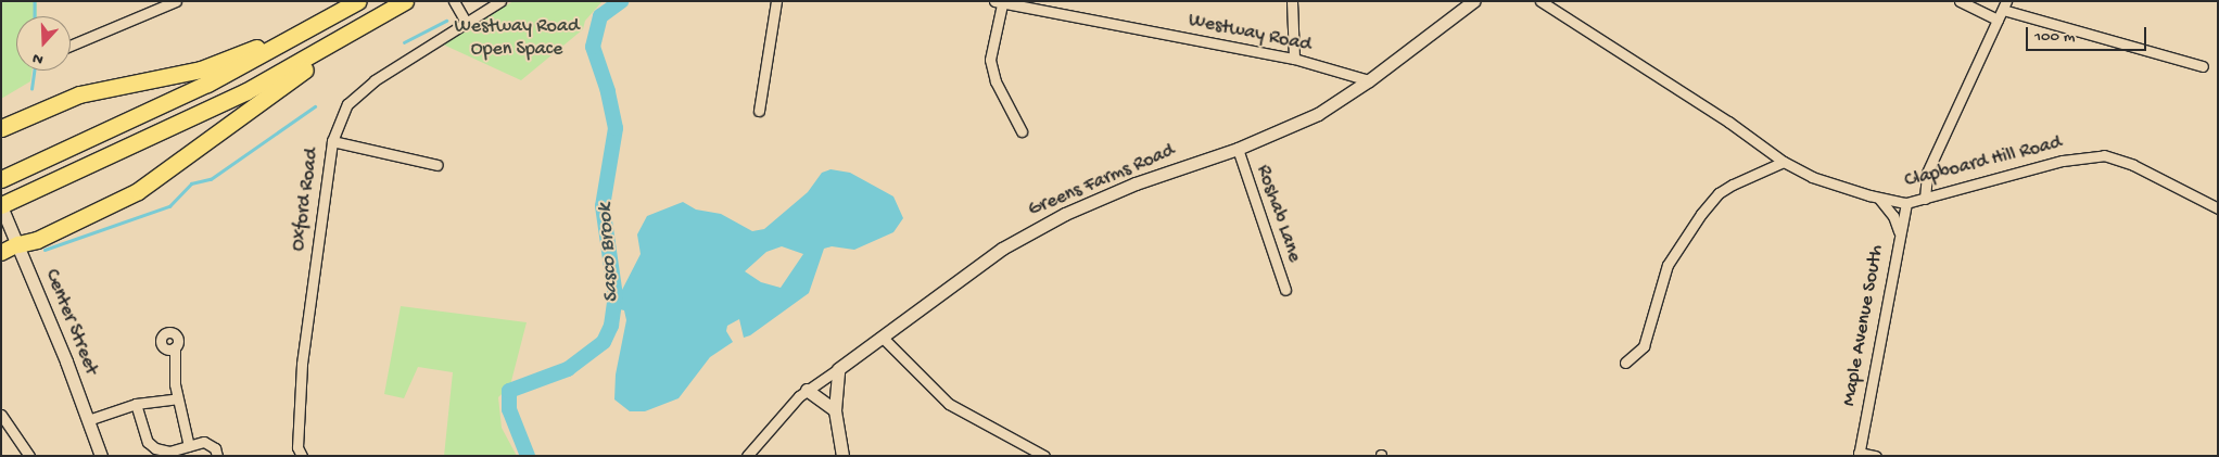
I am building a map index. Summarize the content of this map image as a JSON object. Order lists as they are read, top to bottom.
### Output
{
  "streets": {
    "street": [
      "Westway Road",
      "Clapboard Hill Road",
      "Greens Farms Road",
      "Oxford Road",
      "Roshab Lane",
      "Center Street",
      "Maple Avenue South"
    ]
  },
  "crossings": [
    ["Westway Road", "Greens Farms Road"],
    ["Clapboard Hill Road", "Maple Avenue South"],
    ["Greens Farms Road", "Roshab Lane"]
  ],
  "water": ["Sasco Brook"],
  "parks": ["Westway Road Open Space"],
  "scale_bar": "100 m",
  "north": "bottom"
}
